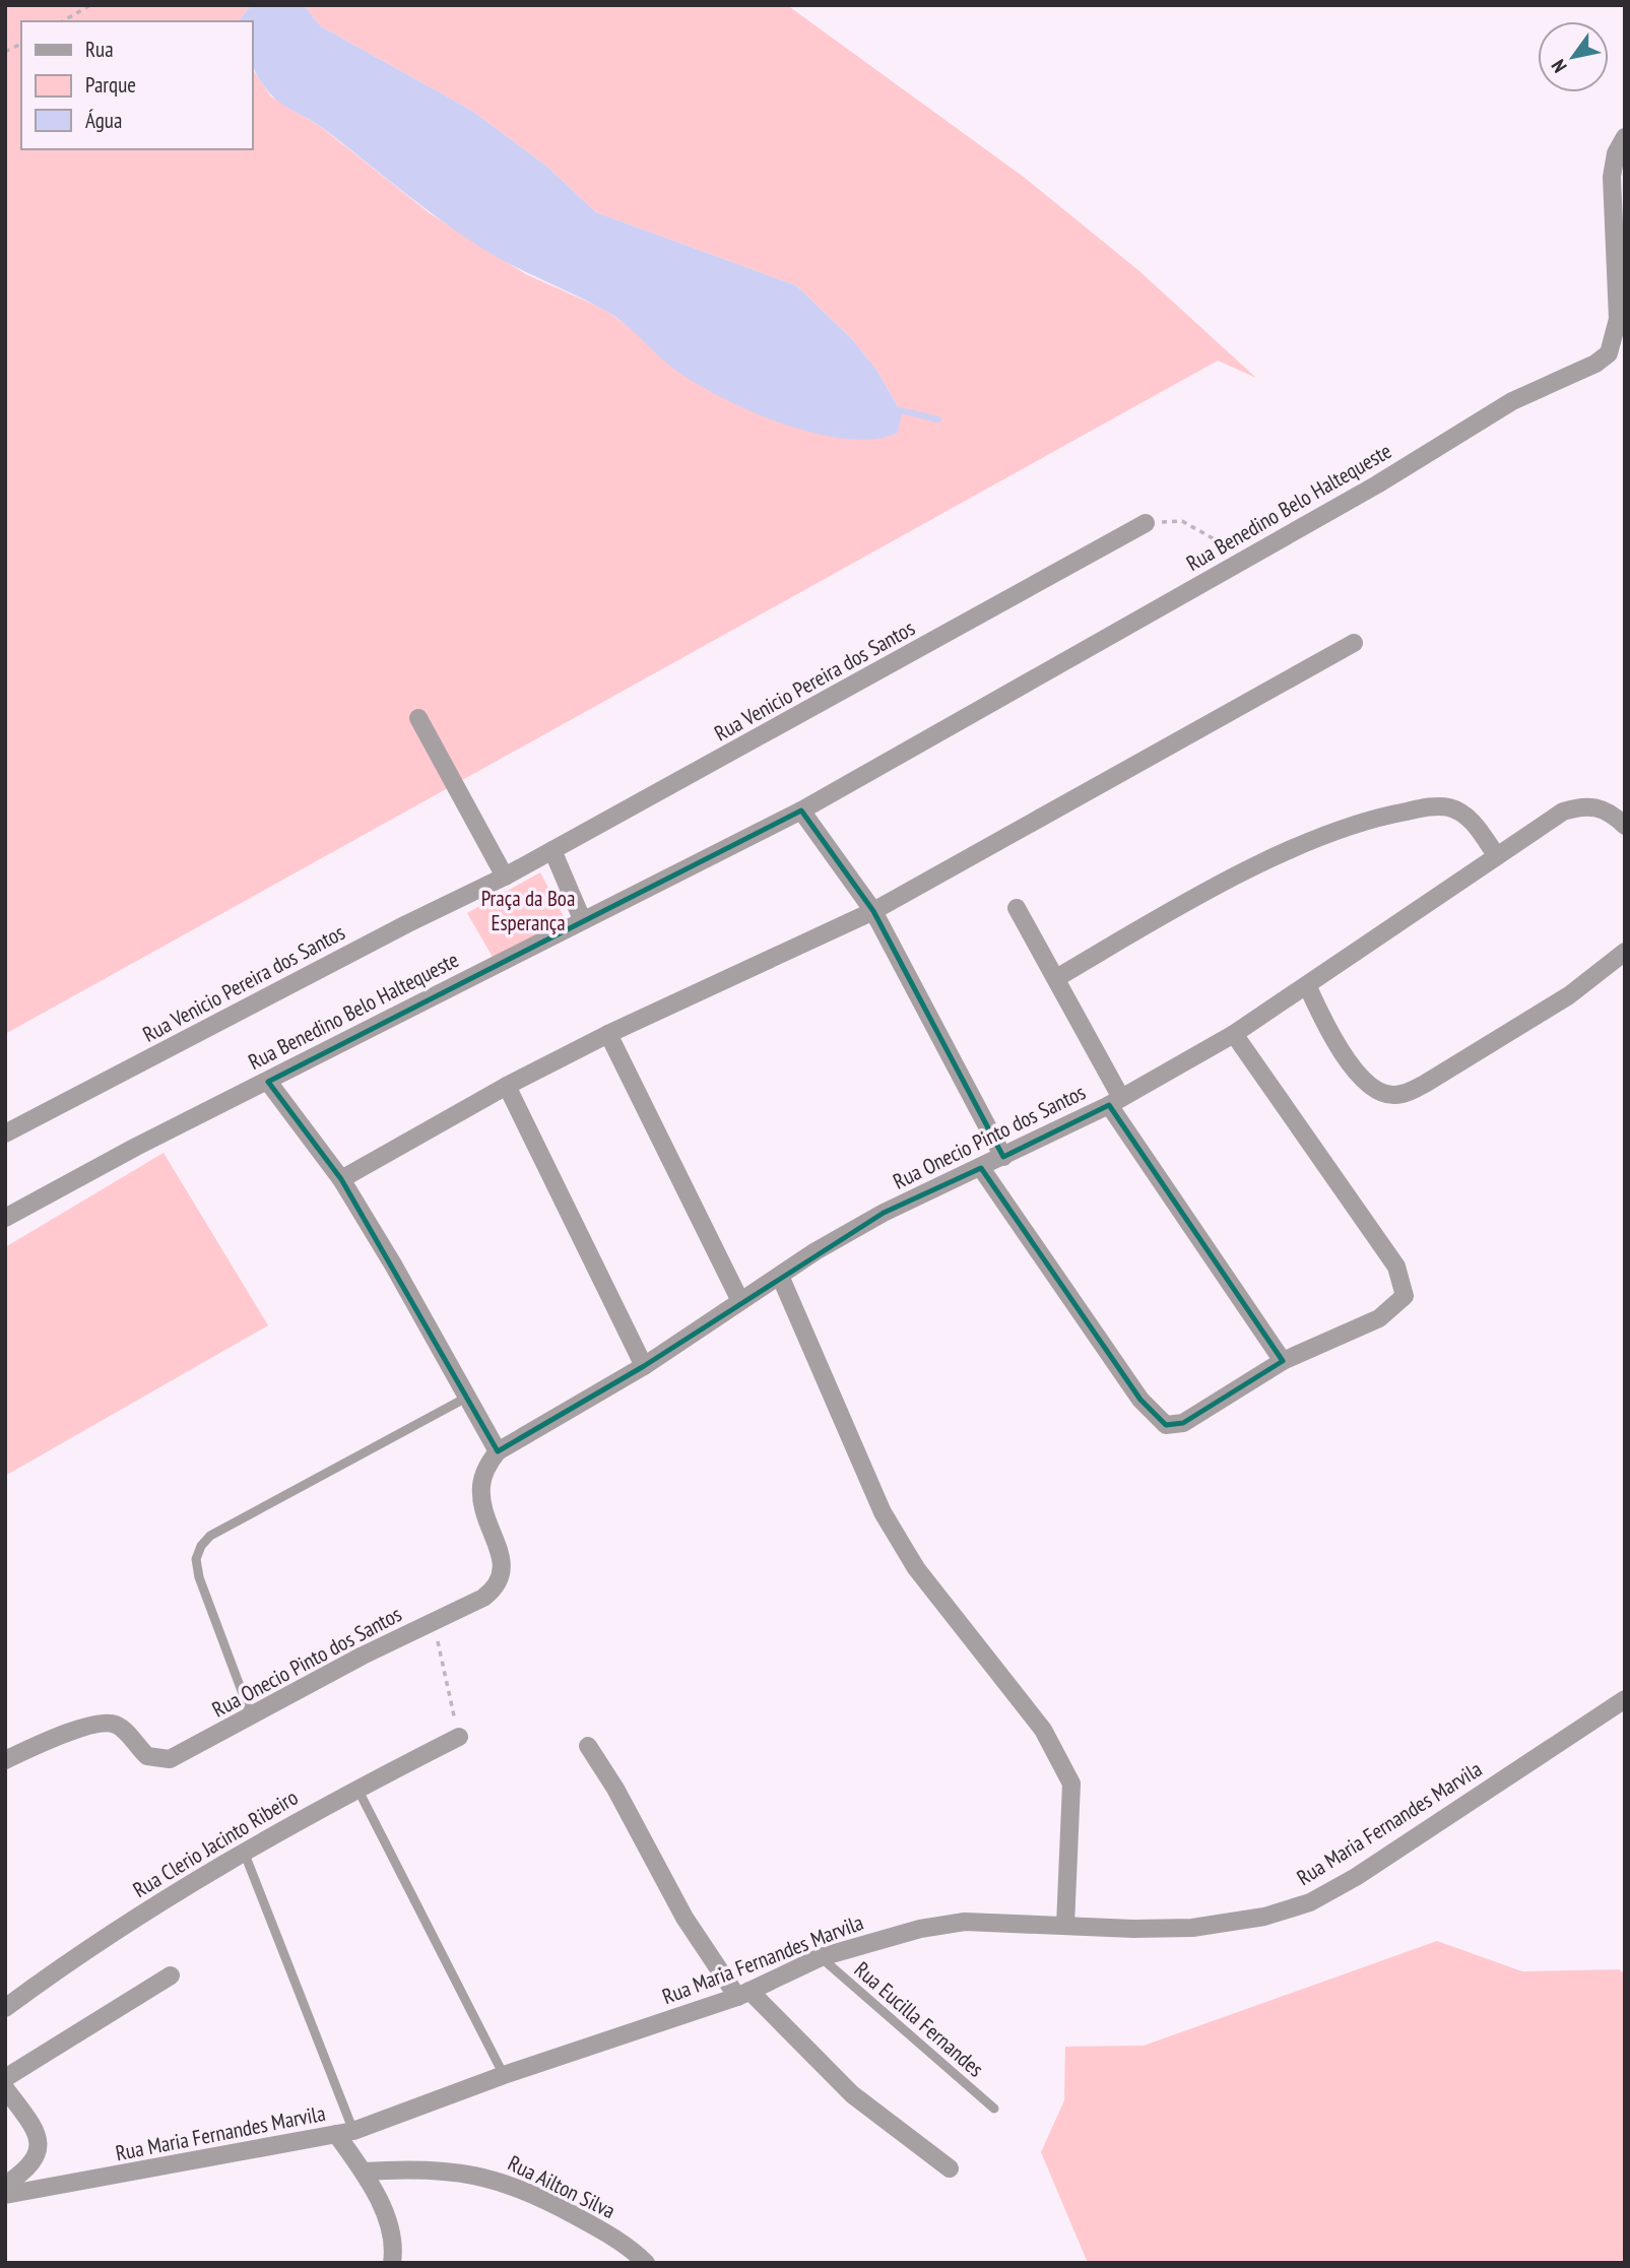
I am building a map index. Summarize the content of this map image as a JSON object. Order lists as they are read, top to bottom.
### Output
{
  "streets": {
    "street": [
      "Rua Benedino Belo Haltequeste",
      "Rua Venicio Pereira dos Santos",
      "Rua Onecio Pinto dos Santos",
      "Rua Maria Fernandes Marvila",
      "Rua Clerio Jacinto Ribeiro",
      "Rua Ailton Silva"
    ],
    "lane": ["Rua Eucilla Fernandes"]
  },
  "crossings": [
    ["Rua Maria Fernandes Marvila", "Rua Eucilla Fernandes"]
  ],
  "parks": ["Praça da Boa Esperança"],
  "legend": ["Rua", "Parque", "Água"],
  "north": "bottom left"
}
